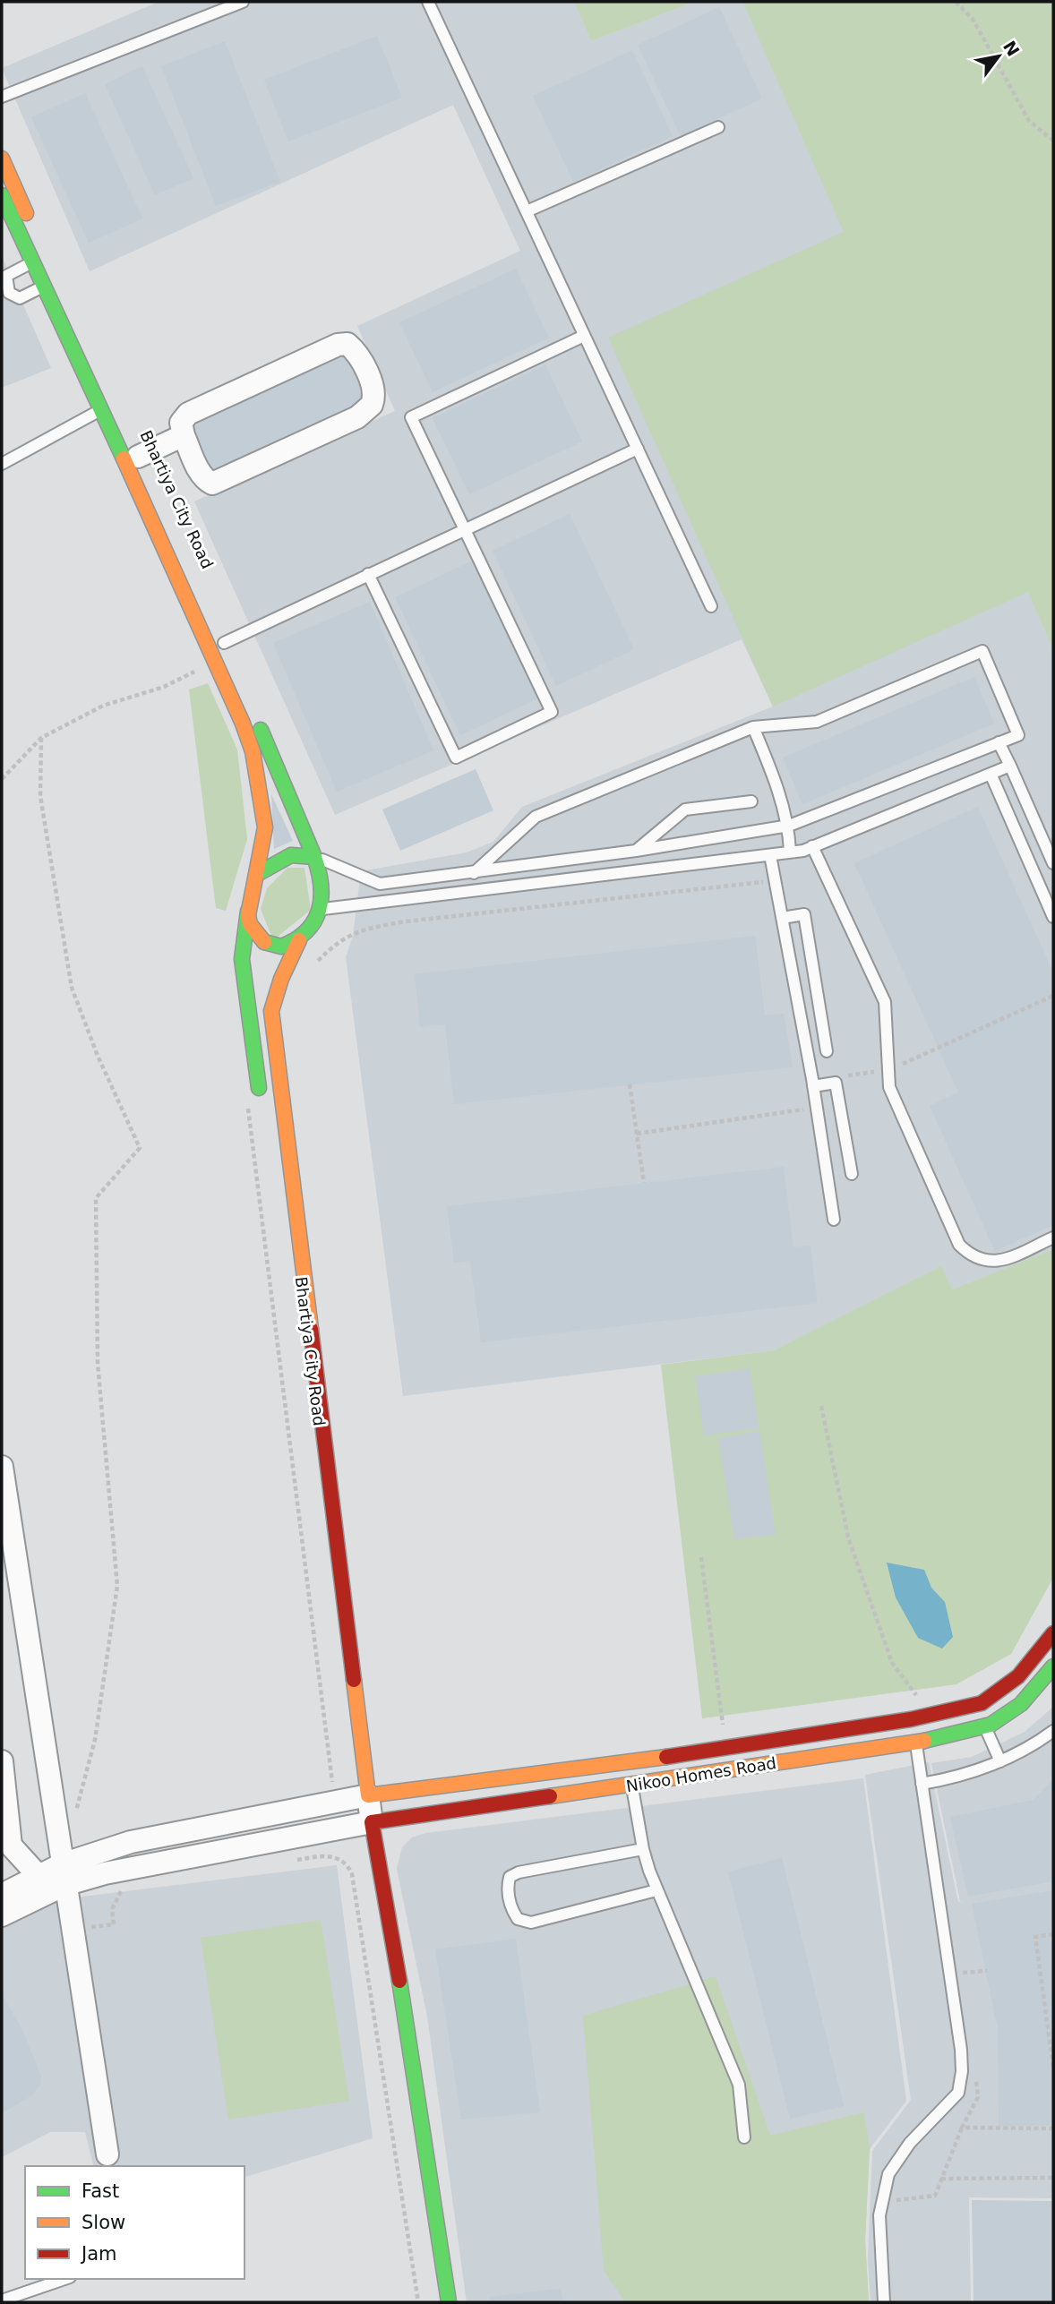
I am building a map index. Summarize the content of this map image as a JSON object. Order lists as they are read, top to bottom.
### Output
{
  "streets": {
    "street": ["Bhartiya City Road", "Nikoo Homes Road"]
  },
  "crossings": [
    ["Bhartiya City Road", "Nikoo Homes Road"]
  ],
  "legend": ["Fast", "Slow", "Jam"],
  "north": "top right"
}
